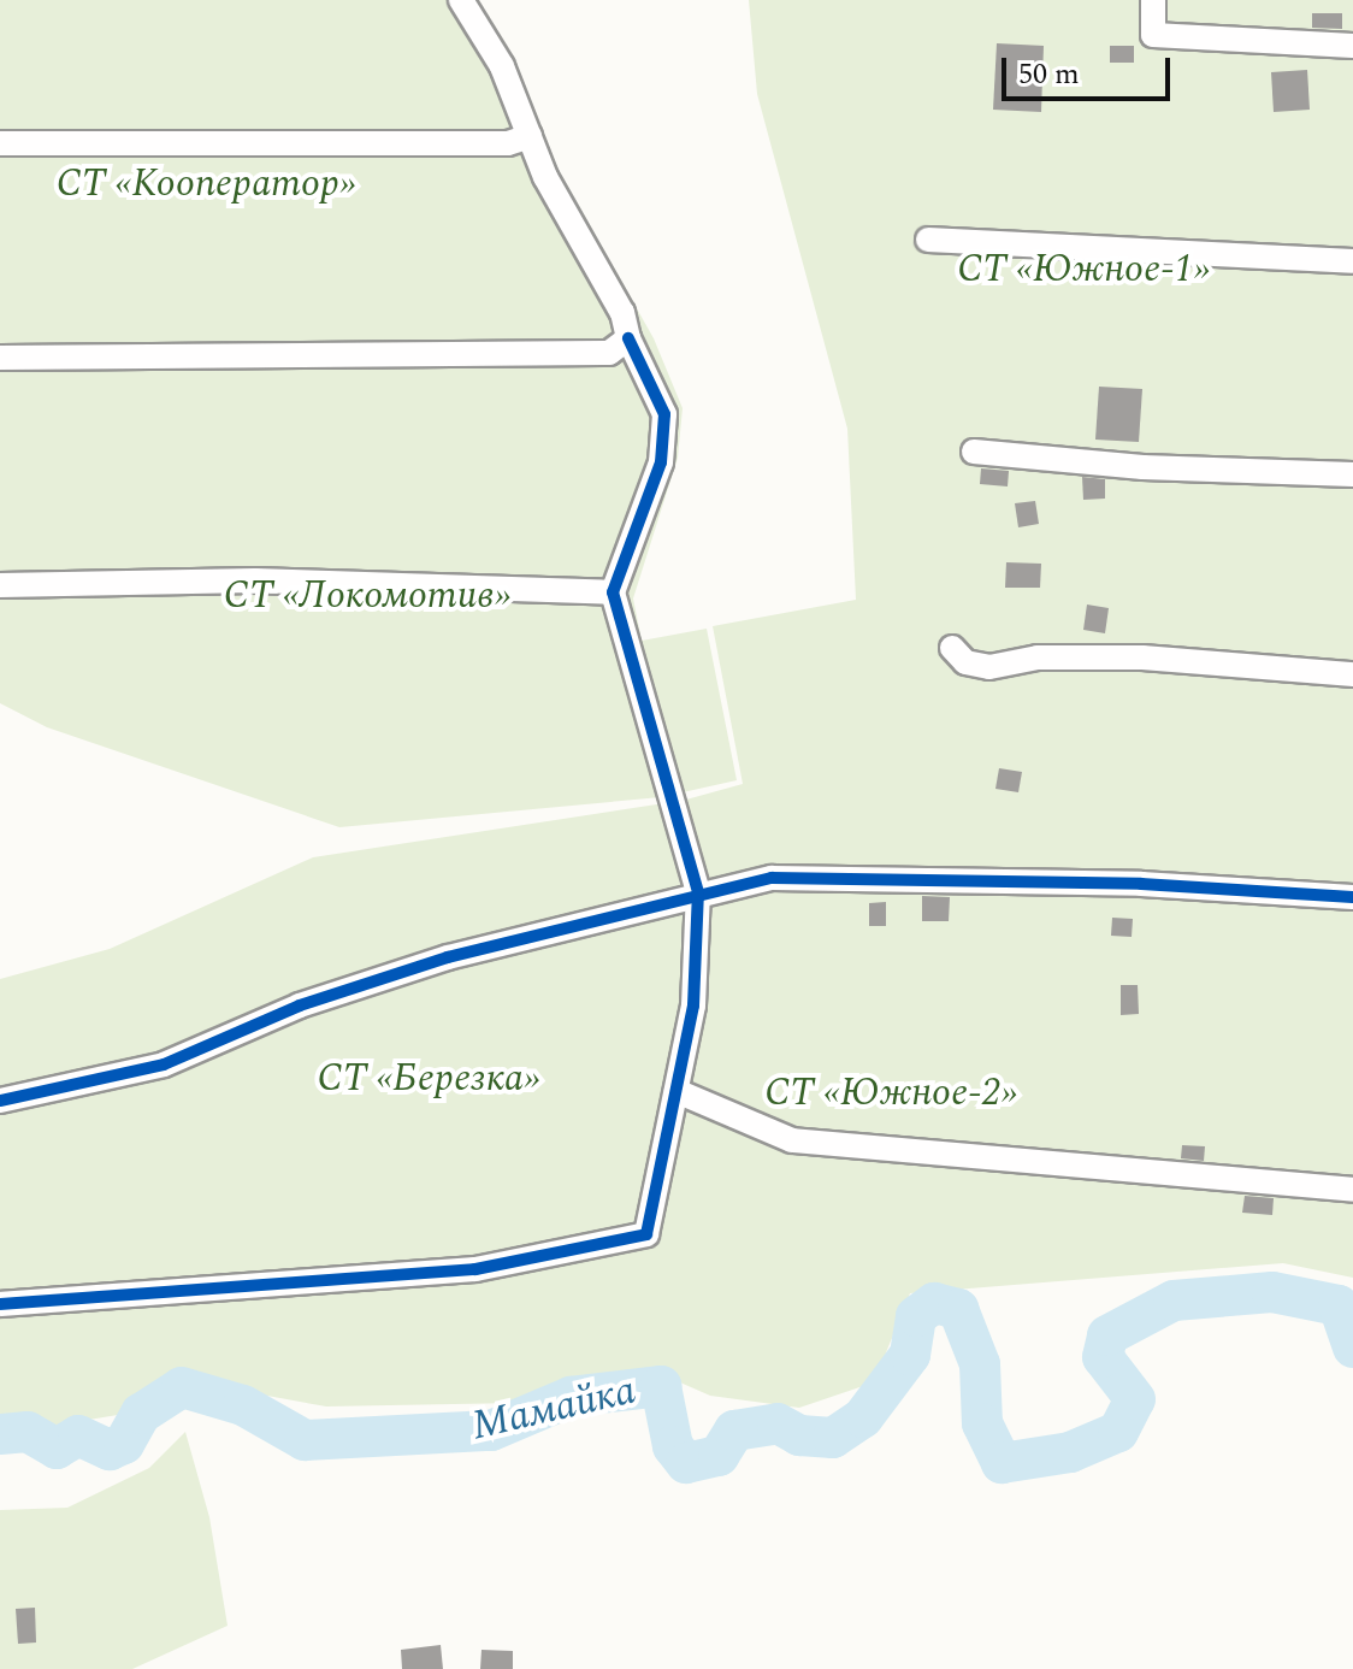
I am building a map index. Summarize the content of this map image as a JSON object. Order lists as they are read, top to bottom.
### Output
{
  "water": ["Мамайка"],
  "parks": [
    "СТ «Кооператор»",
    "СТ «Южное-1»",
    "СТ «Локомотив»",
    "СТ «Березка»",
    "СТ «Южное-2»"
  ],
  "scale_bar": "50 m"
}
